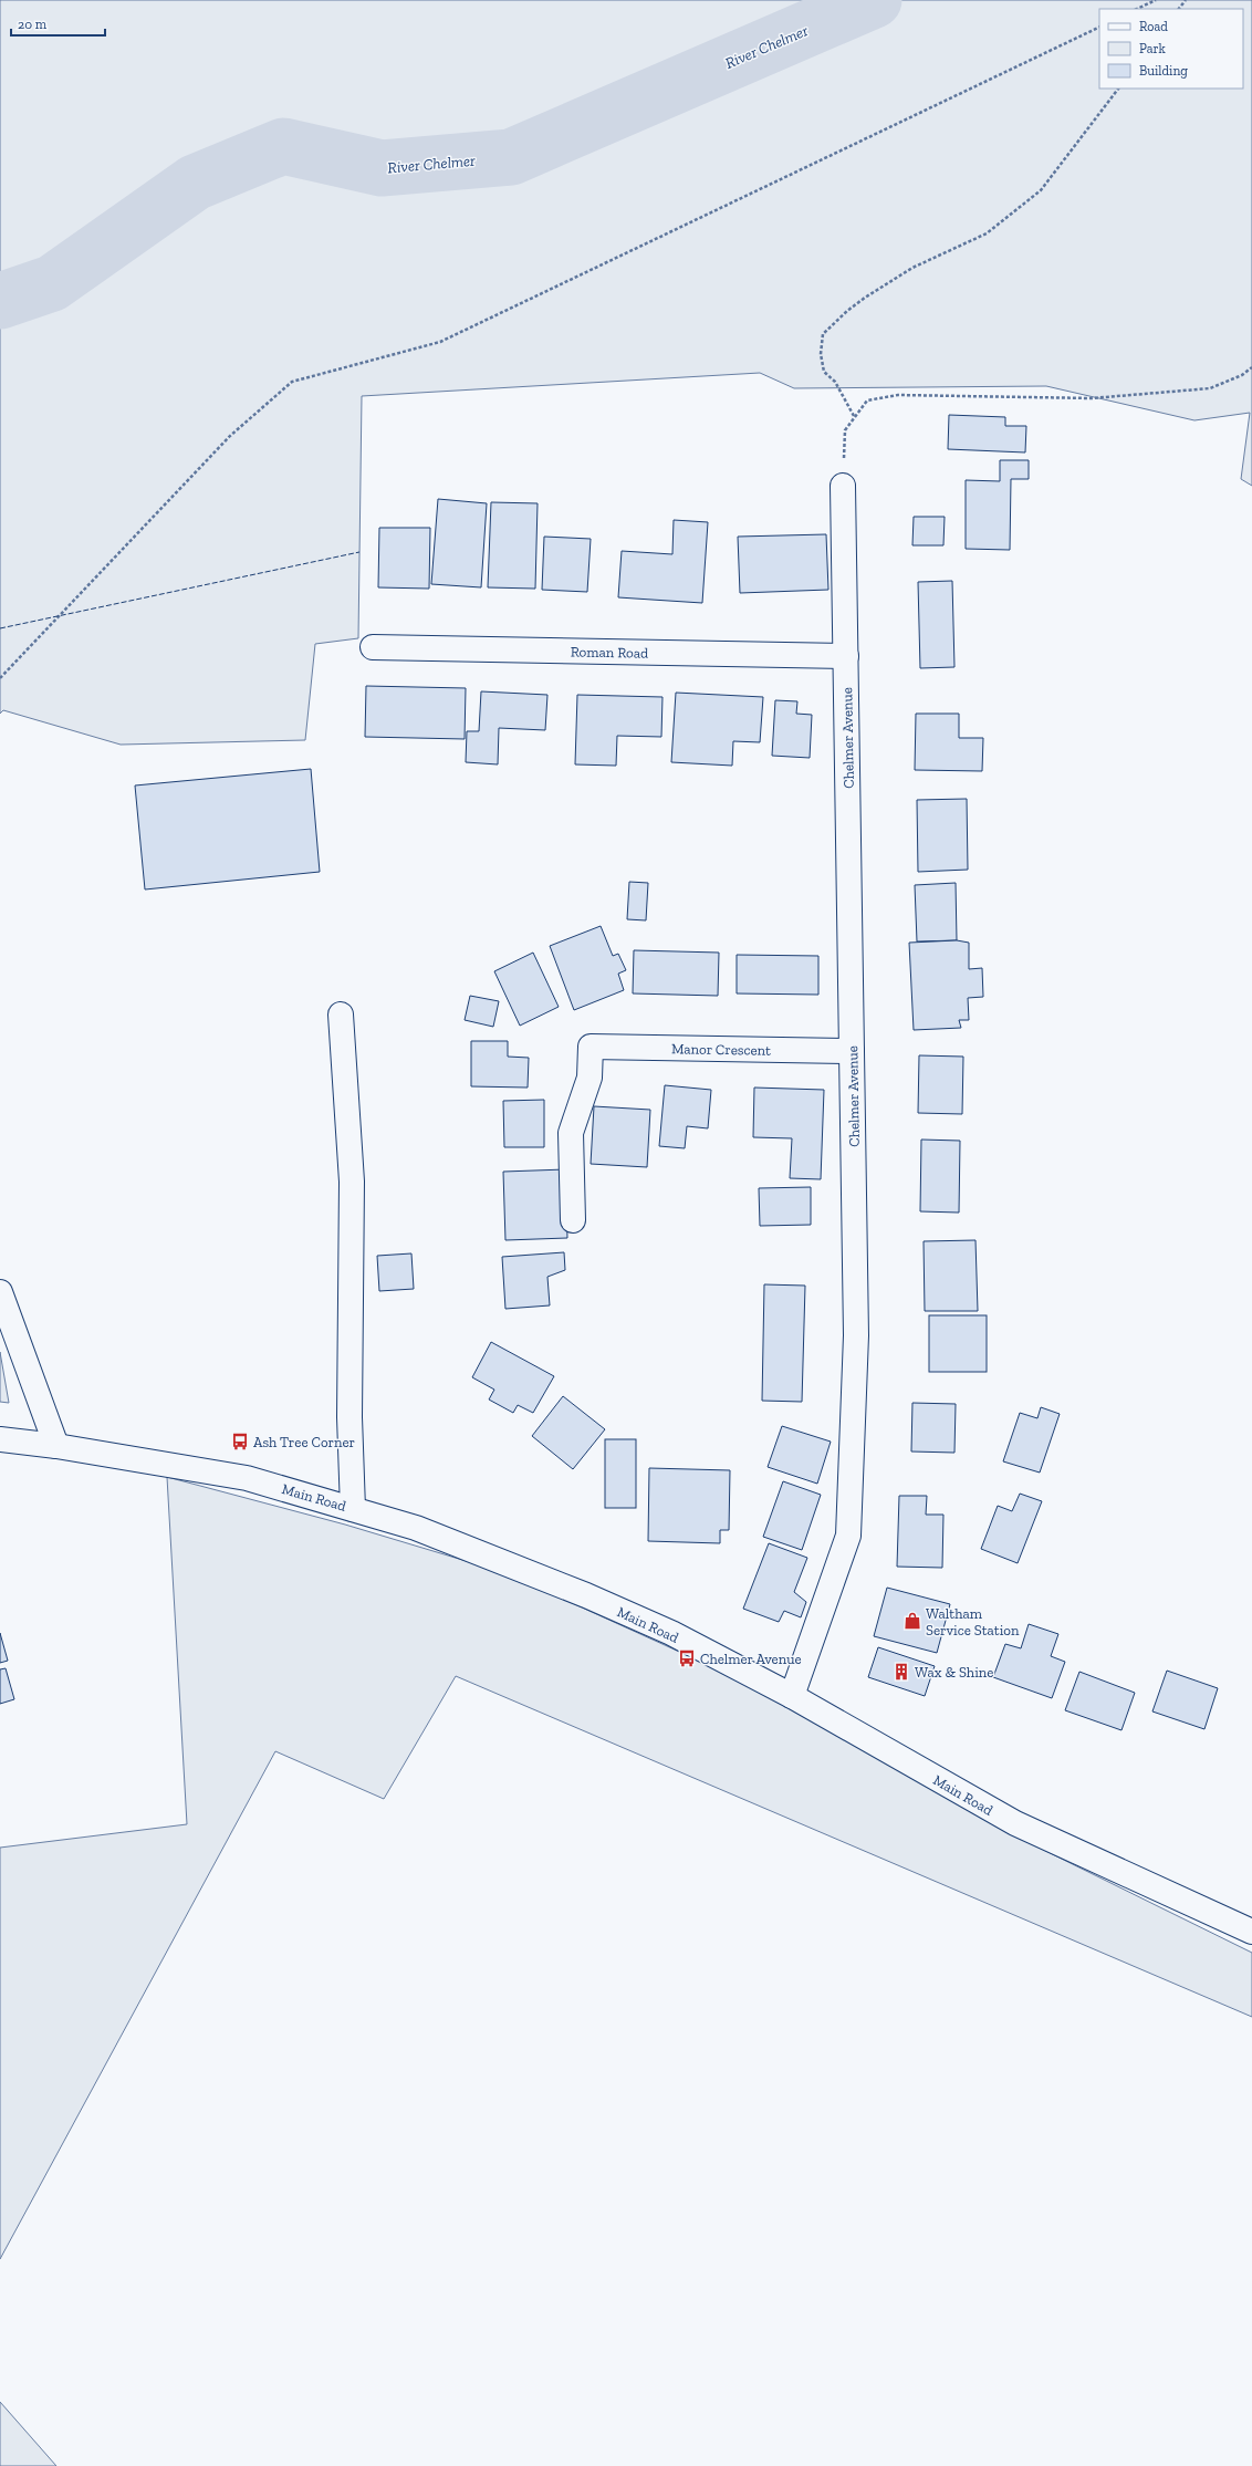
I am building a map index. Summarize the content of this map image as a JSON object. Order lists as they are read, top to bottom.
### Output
{
  "streets": {
    "street": [
      "Roman Road",
      "Chelmer Avenue",
      "Manor Crescent",
      "Main Road"
    ]
  },
  "crossings": [
    ["Roman Road", "Chelmer Avenue"],
    ["Chelmer Avenue", "Manor Crescent"],
    ["Chelmer Avenue", "Main Road"]
  ],
  "water": ["River Chelmer"],
  "places": {
    "bus stop": ["Ash Tree Corner", "Chelmer Avenue"],
    "shop": ["Waltham Service Station"],
    "building": ["Wax & Shine"]
  },
  "legend": ["Road", "Park", "Building"],
  "scale_bar": "20 m"
}
